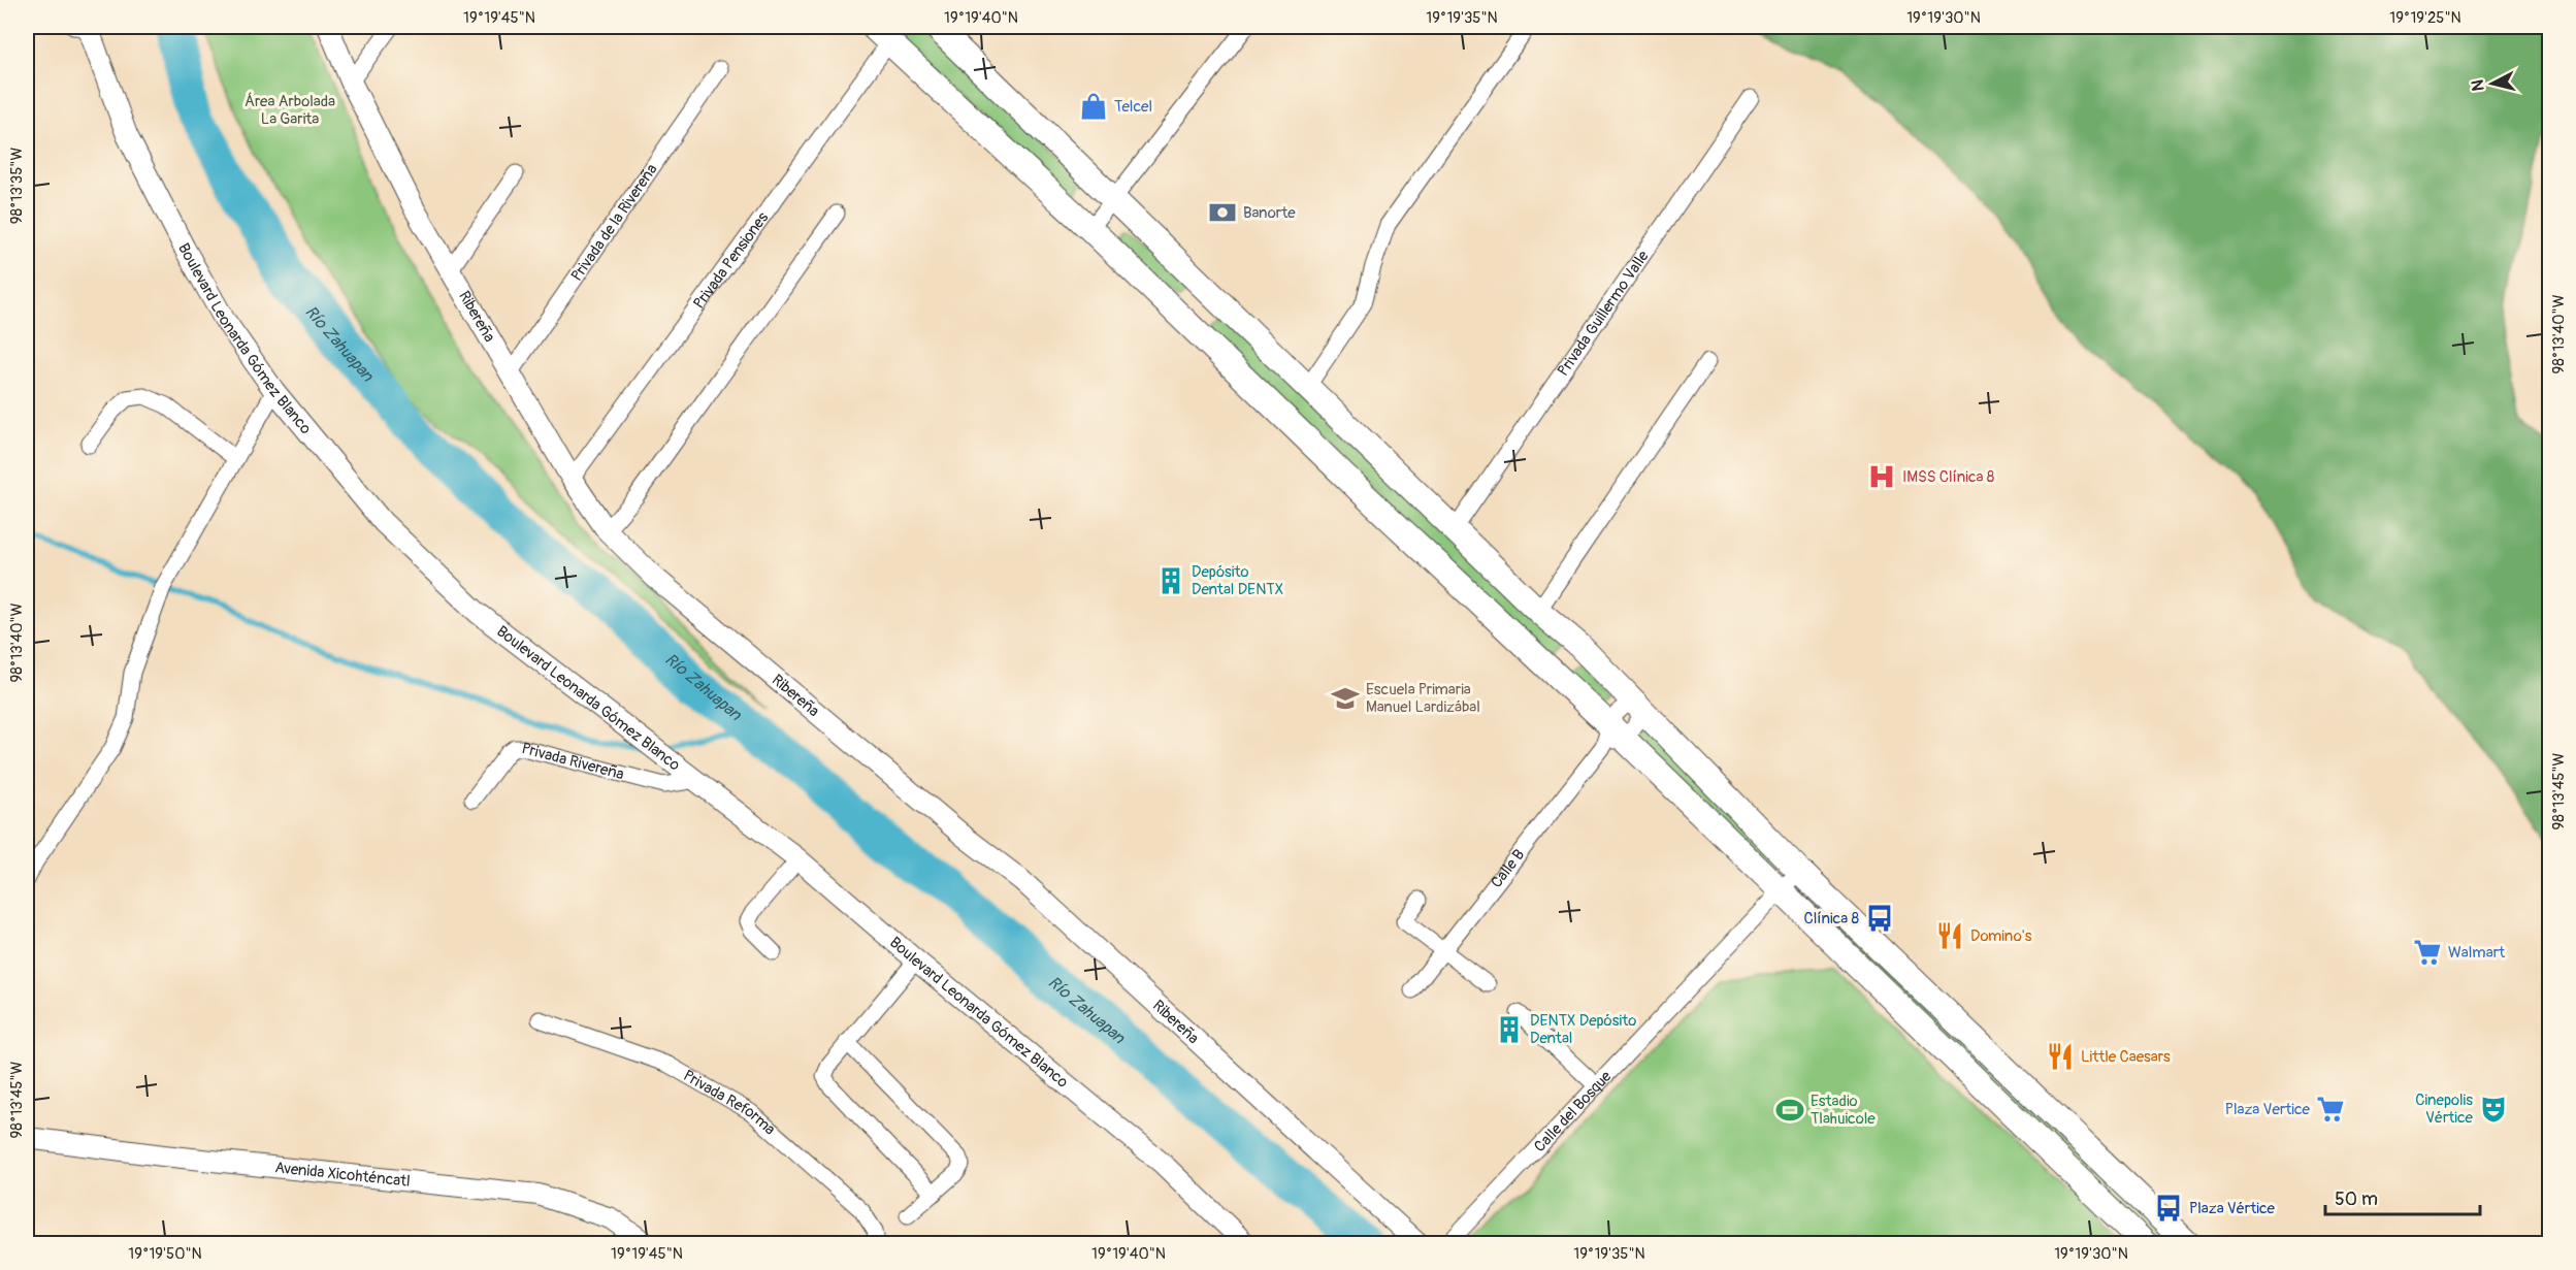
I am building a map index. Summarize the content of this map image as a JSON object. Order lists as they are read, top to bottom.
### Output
{
  "streets": {
    "street": [
      "Privada de la Rivereña",
      "Privada Pensiones",
      "Privada Guillermo Valle",
      "Ribereña",
      "Boulevard Leonarda Gómez Blanco",
      "Privada Rivereña",
      "Calle B",
      "Privada Reforma",
      "Calle del Bosque",
      "Avenida Xicohténcatl"
    ]
  },
  "crossings": [
    ["Privada de la Rivereña", "Ribereña"],
    ["Privada Pensiones", "Ribereña"],
    ["Boulevard Leonarda Gómez Blanco", "Privada Rivereña"]
  ],
  "water": ["Río Zahuapan"],
  "parks": ["Área Arbolada La Garita"],
  "places": {
    "shop": ["Telcel"],
    "bank": ["Banorte"],
    "hospital": ["IMSS Clínica 8"],
    "building": ["Depósito Dental DENTX", "DENTX Depósito Dental"],
    "school or university": ["Escuela Primaria Manuel Lardizábal"],
    "bus stop": ["Clínica 8", "Plaza Vértice"],
    "restaurant": ["Domino's", "Little Caesars"],
    "supermarket": ["Walmart", "Plaza Vertice"],
    "theatre": ["Cinepolis Vértice"],
    "sports": ["Estadio Tlahuicole"]
  },
  "scale_bar": "50 m",
  "north": "left",
  "coordinates": [
    "19°19'45\"N",
    "19°19'40\"N",
    "19°19'35\"N",
    "19°19'30\"N",
    "19°19'25\"N",
    "98°13'35\"W",
    "98°13'40\"W",
    "98°13'45\"W",
    "19°19'50\"N"
  ]
}
